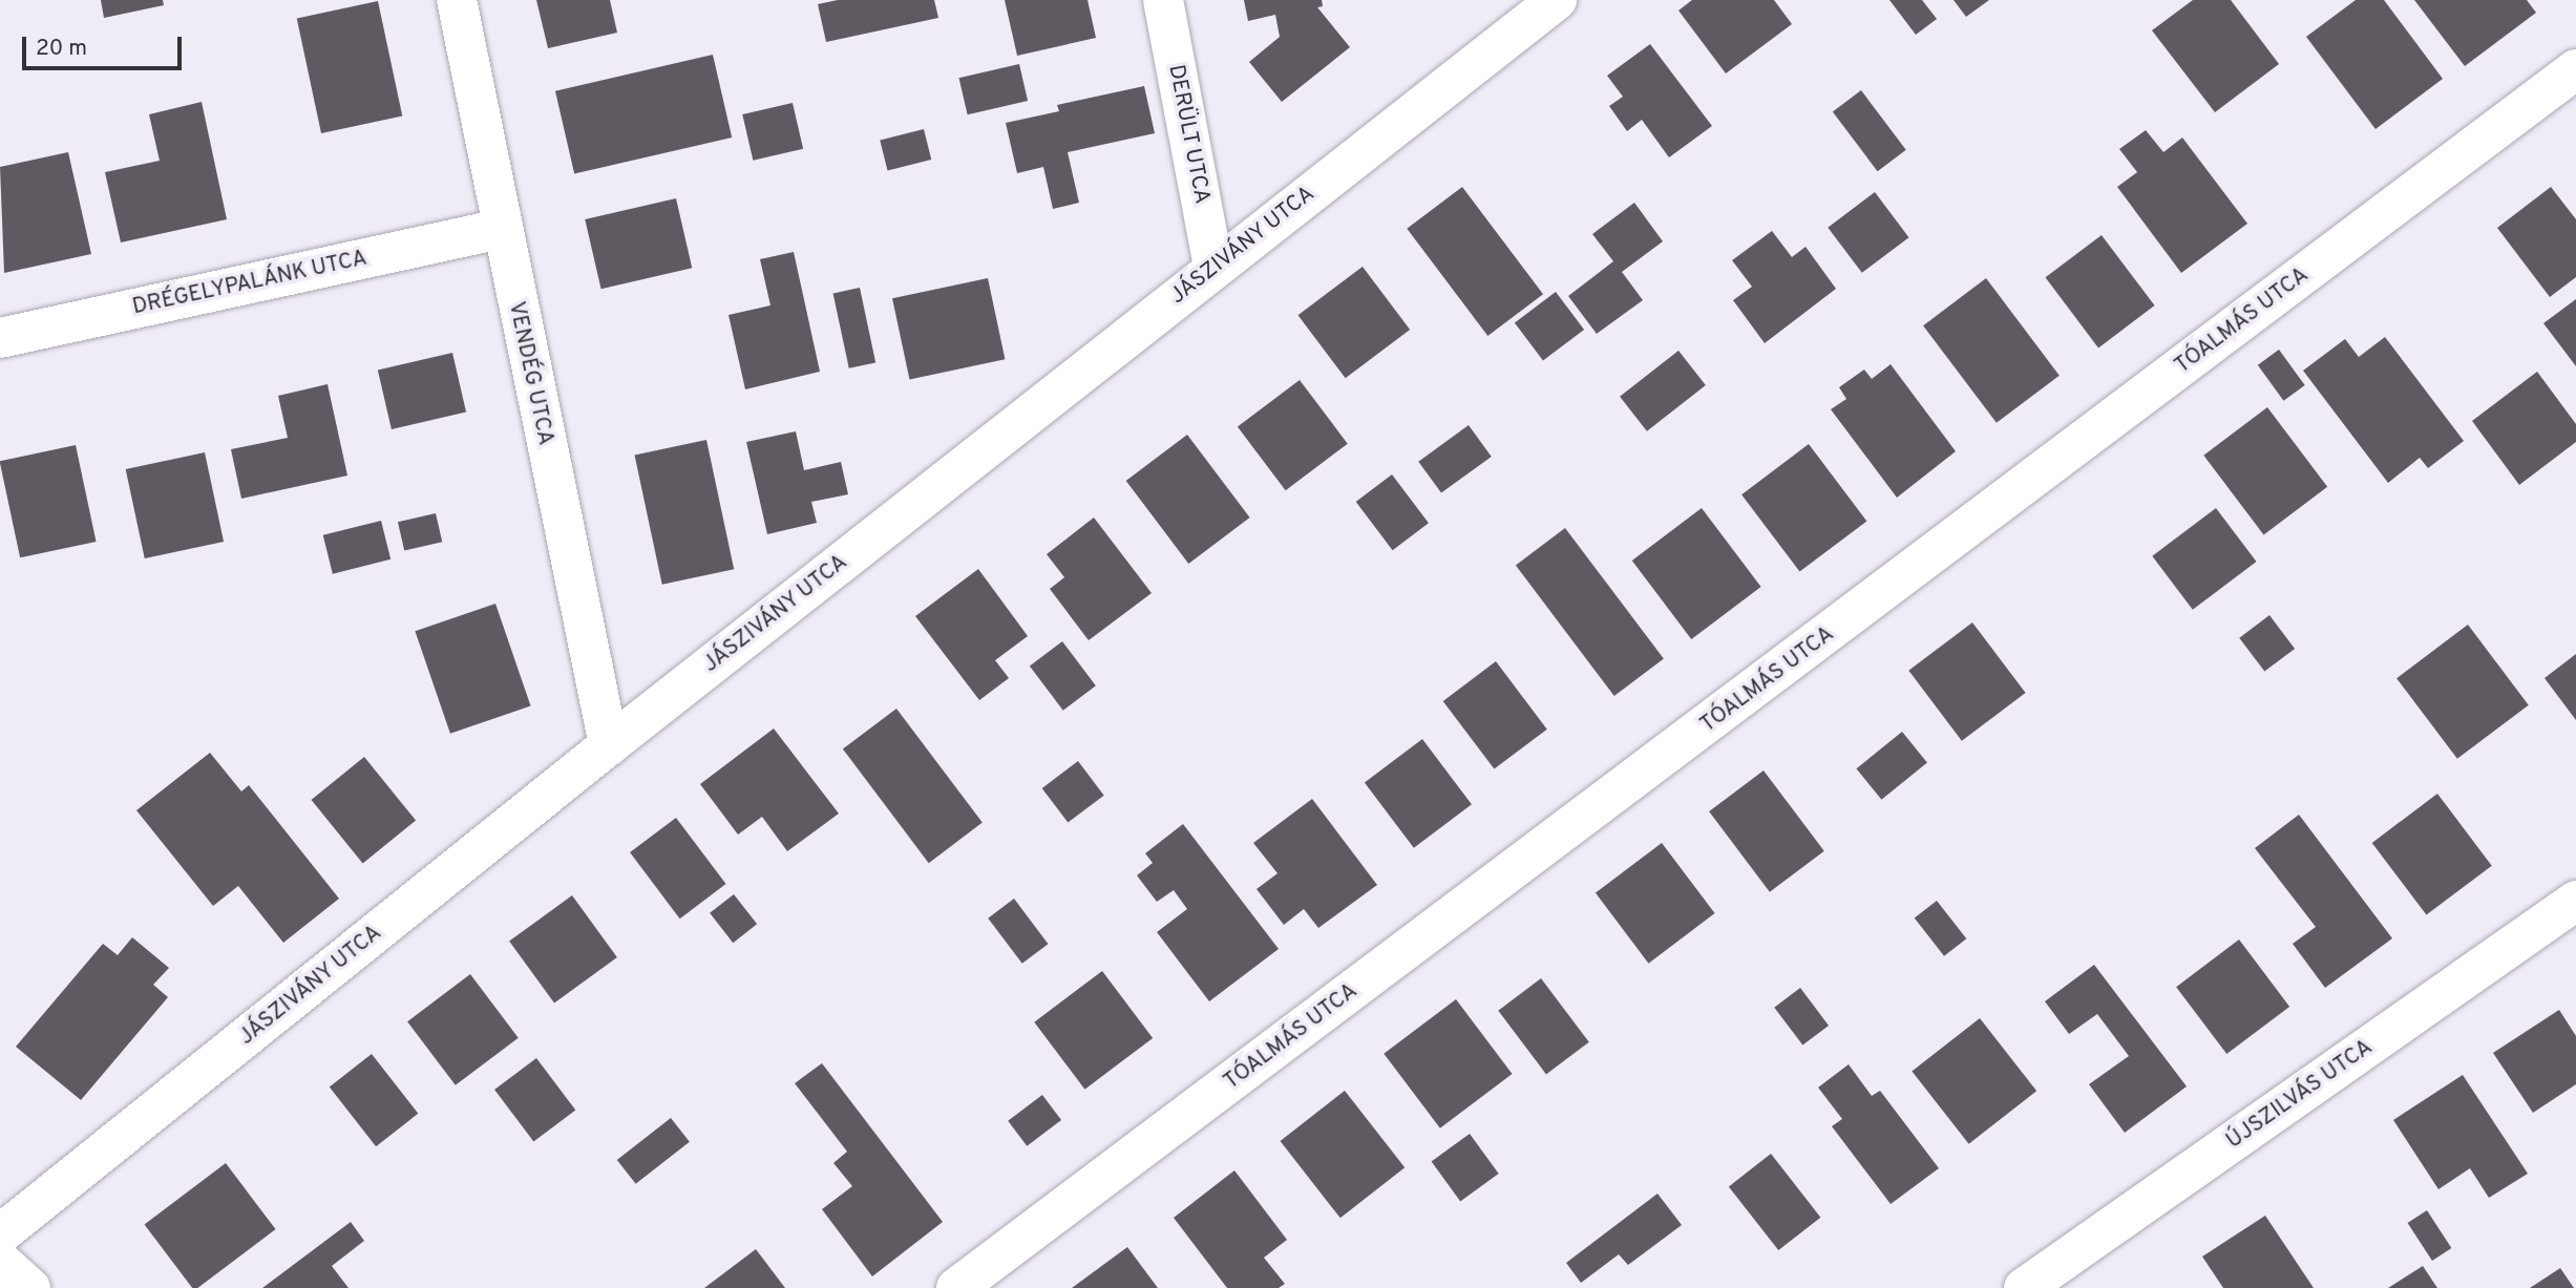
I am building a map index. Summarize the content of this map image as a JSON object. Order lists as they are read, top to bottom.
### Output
{
  "streets": {
    "street": [
      "DERÜLT UTCA",
      "JÁSZIVÁNY UTCA",
      "DRÉGELYPALÁNK UTCA",
      "TÓALMÁS UTCA",
      "VENDÉG UTCA",
      "ÚJSZILVÁS UTCA"
    ]
  },
  "crossings": [
    ["DERÜLT UTCA", "JÁSZIVÁNY UTCA"],
    ["JÁSZIVÁNY UTCA", "VENDÉG UTCA"],
    ["DRÉGELYPALÁNK UTCA", "VENDÉG UTCA"]
  ],
  "scale_bar": "20 m"
}
